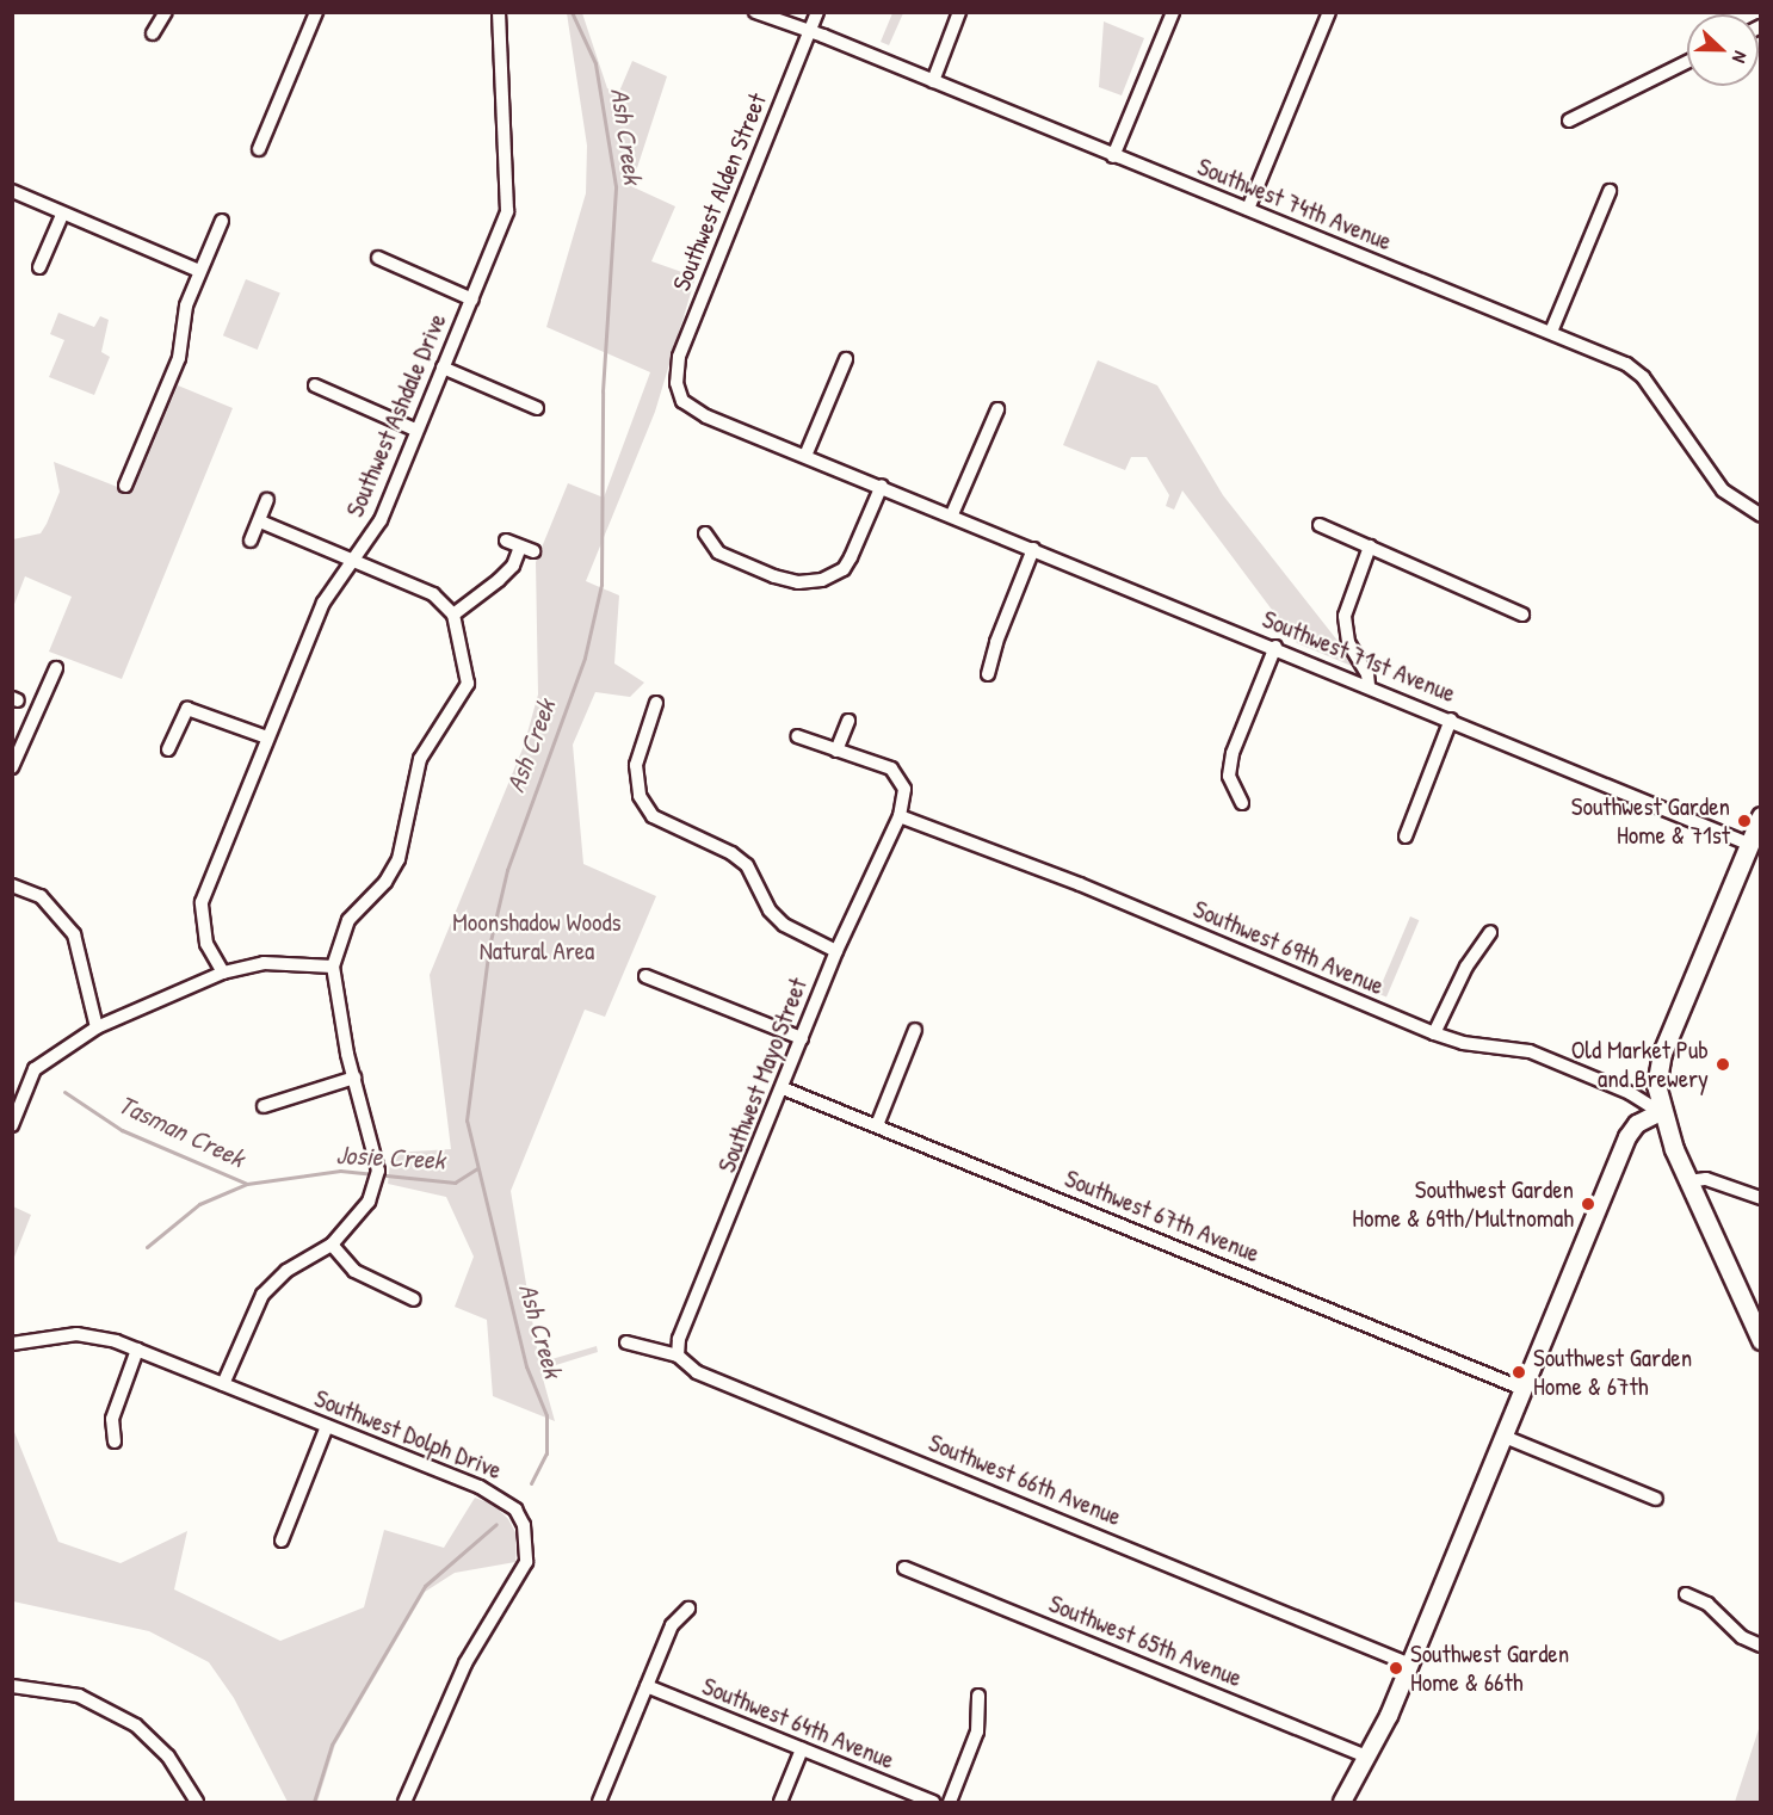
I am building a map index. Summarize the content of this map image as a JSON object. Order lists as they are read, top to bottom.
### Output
{
  "streets": {
    "street": [
      "Southwest Alden Street",
      "Southwest 74th Avenue",
      "Southwest Ashdale Drive",
      "Southwest 71st Avenue",
      "Southwest 69th Avenue",
      "Southwest Mayo Street",
      "Southwest 67th Avenue",
      "Southwest Dolph Drive",
      "Southwest 66th Avenue",
      "Southwest 65th Avenue",
      "Southwest 64th Avenue"
    ]
  },
  "crossings": [
    ["Southwest Alden Street", "Southwest 74th Avenue"],
    ["Southwest Alden Street", "Southwest 71st Avenue"],
    ["Southwest 69th Avenue", "Southwest Mayo Street"],
    ["Southwest Mayo Street", "Southwest 67th Avenue"],
    ["Southwest Mayo Street", "Southwest 66th Avenue"]
  ],
  "water": ["Ash Creek", "Tasman Creek", "Josie Creek"],
  "parks": ["Moonshadow Woods Natural Area"],
  "places": [
    "Southwest Garden Home & 71st",
    "Old Market Pub and Brewery",
    "Southwest Garden Home & 69th/Multnomah",
    "Southwest Garden Home & 67th",
    "Southwest Garden Home & 66th"
  ],
  "north": "right"
}
